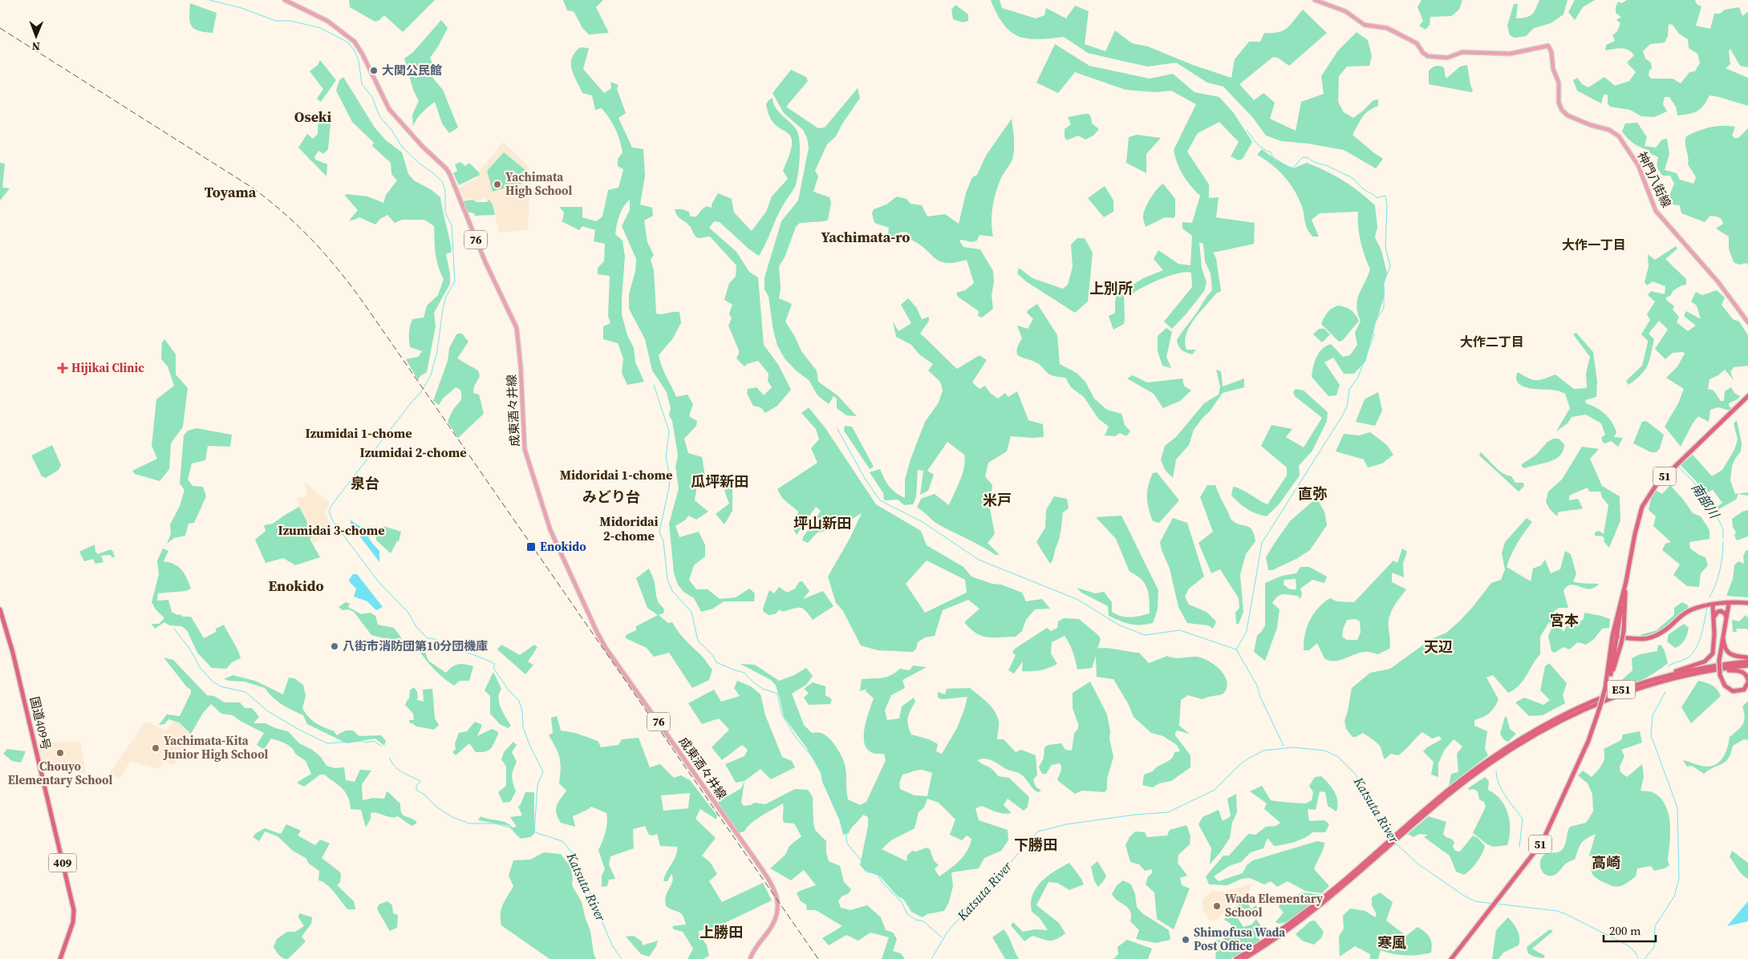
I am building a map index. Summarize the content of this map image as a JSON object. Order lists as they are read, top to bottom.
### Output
{
  "streets": {
    "highway": [
      "51",
      "E51",
      "国道409号",
      "409"
    ],
    "main road": ["神門八街線", "76", "成東酒々井線"]
  },
  "districts": [
    "Oseki",
    "Toyama",
    "Yachimata-ro",
    "大作一丁目",
    "上別所",
    "大作二丁目",
    "Izumidai 1-chome",
    "Izumidai 2-chome",
    "Midoridai 1-chome",
    "瓜坪新田",
    "泉台",
    "直弥",
    "みどり台",
    "米戸",
    "Midoridai 2-chome",
    "坪山新田",
    "Izumidai 3-chome",
    "Enokido",
    "宮本",
    "天辺",
    "下勝田",
    "高崎",
    "上勝田",
    "寒風"
  ],
  "water": ["南部川", "Katsuta River"],
  "places": {
    "other": [
      "大関公民館",
      "Yachimata High School",
      "八街市消防団第10分団機庫",
      "Yachimata-Kita Junior High School",
      "Chouyo Elementary School",
      "Wada Elementary School",
      "Shimofusa Wada Post Office"
    ],
    "health": ["Hijikai Clinic"],
    "transit": ["Enokido"]
  },
  "scale_bar": "200 m",
  "north": "bottom"
}
